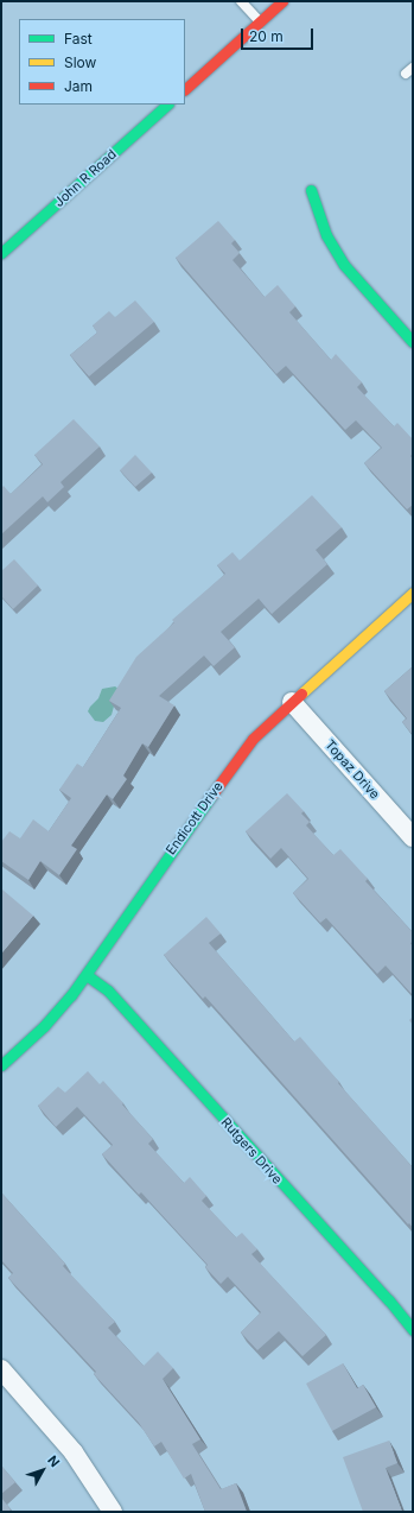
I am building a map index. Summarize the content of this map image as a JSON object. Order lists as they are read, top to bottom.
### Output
{
  "streets": {
    "street": [
      "John R Road",
      "Topaz Drive",
      "Endicott Drive",
      "Rutgers Drive"
    ]
  },
  "crossings": [
    ["Topaz Drive", "Endicott Drive"],
    ["Endicott Drive", "Rutgers Drive"]
  ],
  "legend": ["Fast", "Slow", "Jam"],
  "scale_bar": "20 m",
  "north": "top right"
}
